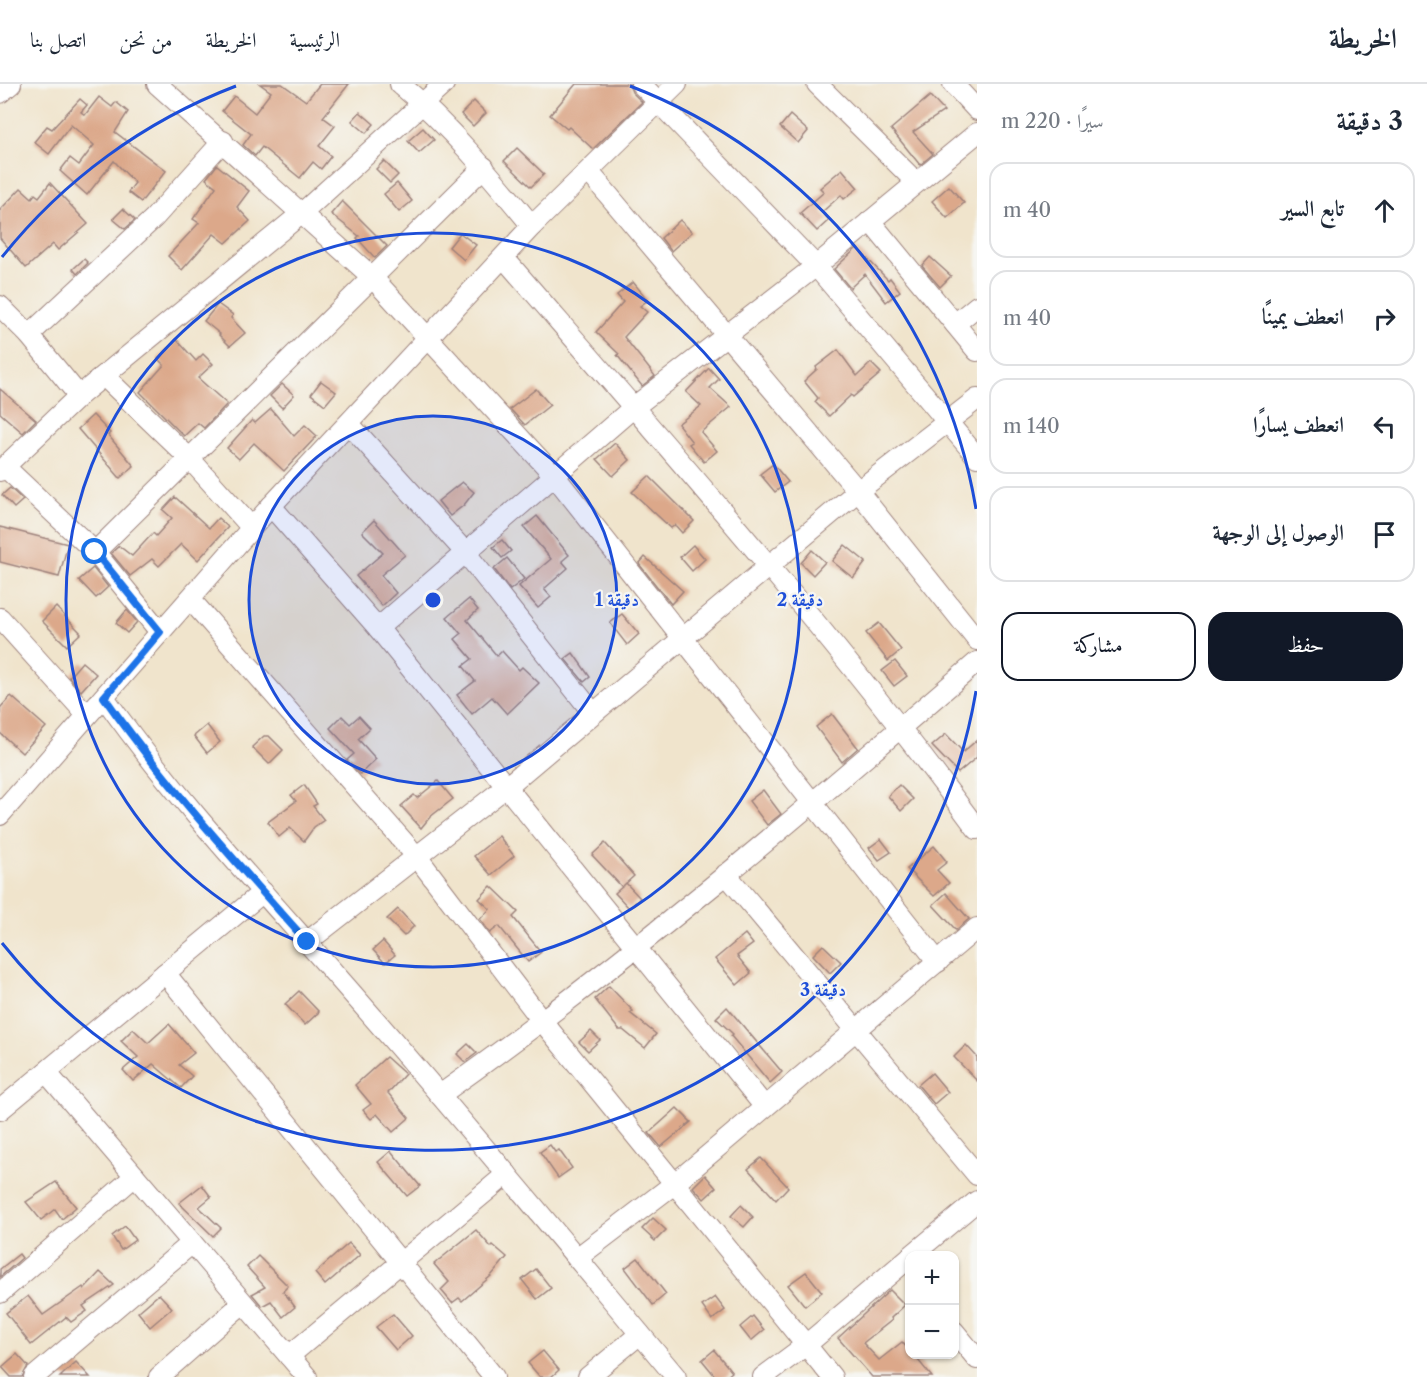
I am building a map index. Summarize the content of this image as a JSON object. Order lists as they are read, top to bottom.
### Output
{
  "page": {
    "header": "الخريطة",
    "nav": [
      "الرئيسية",
      "الخريطة",
      "من نحن",
      "اتصل بنا"
    ],
    "heading": ["3 دقيقة", "سيرًا · 220 m"],
    "list": [
      ["تابع السير", "40 m"],
      ["انعطف يمينًا", "40 m"],
      ["انعطف يسارًا", "140 m"],
      "الوصول إلى الوجهة"
    ],
    "buttons": ["حفظ", "مشاركة"],
    "map_buttons": ["+", "−"]
  },
  "rings": ["1 دقيقة", "2 دقيقة", "3 دقيقة"]
}
